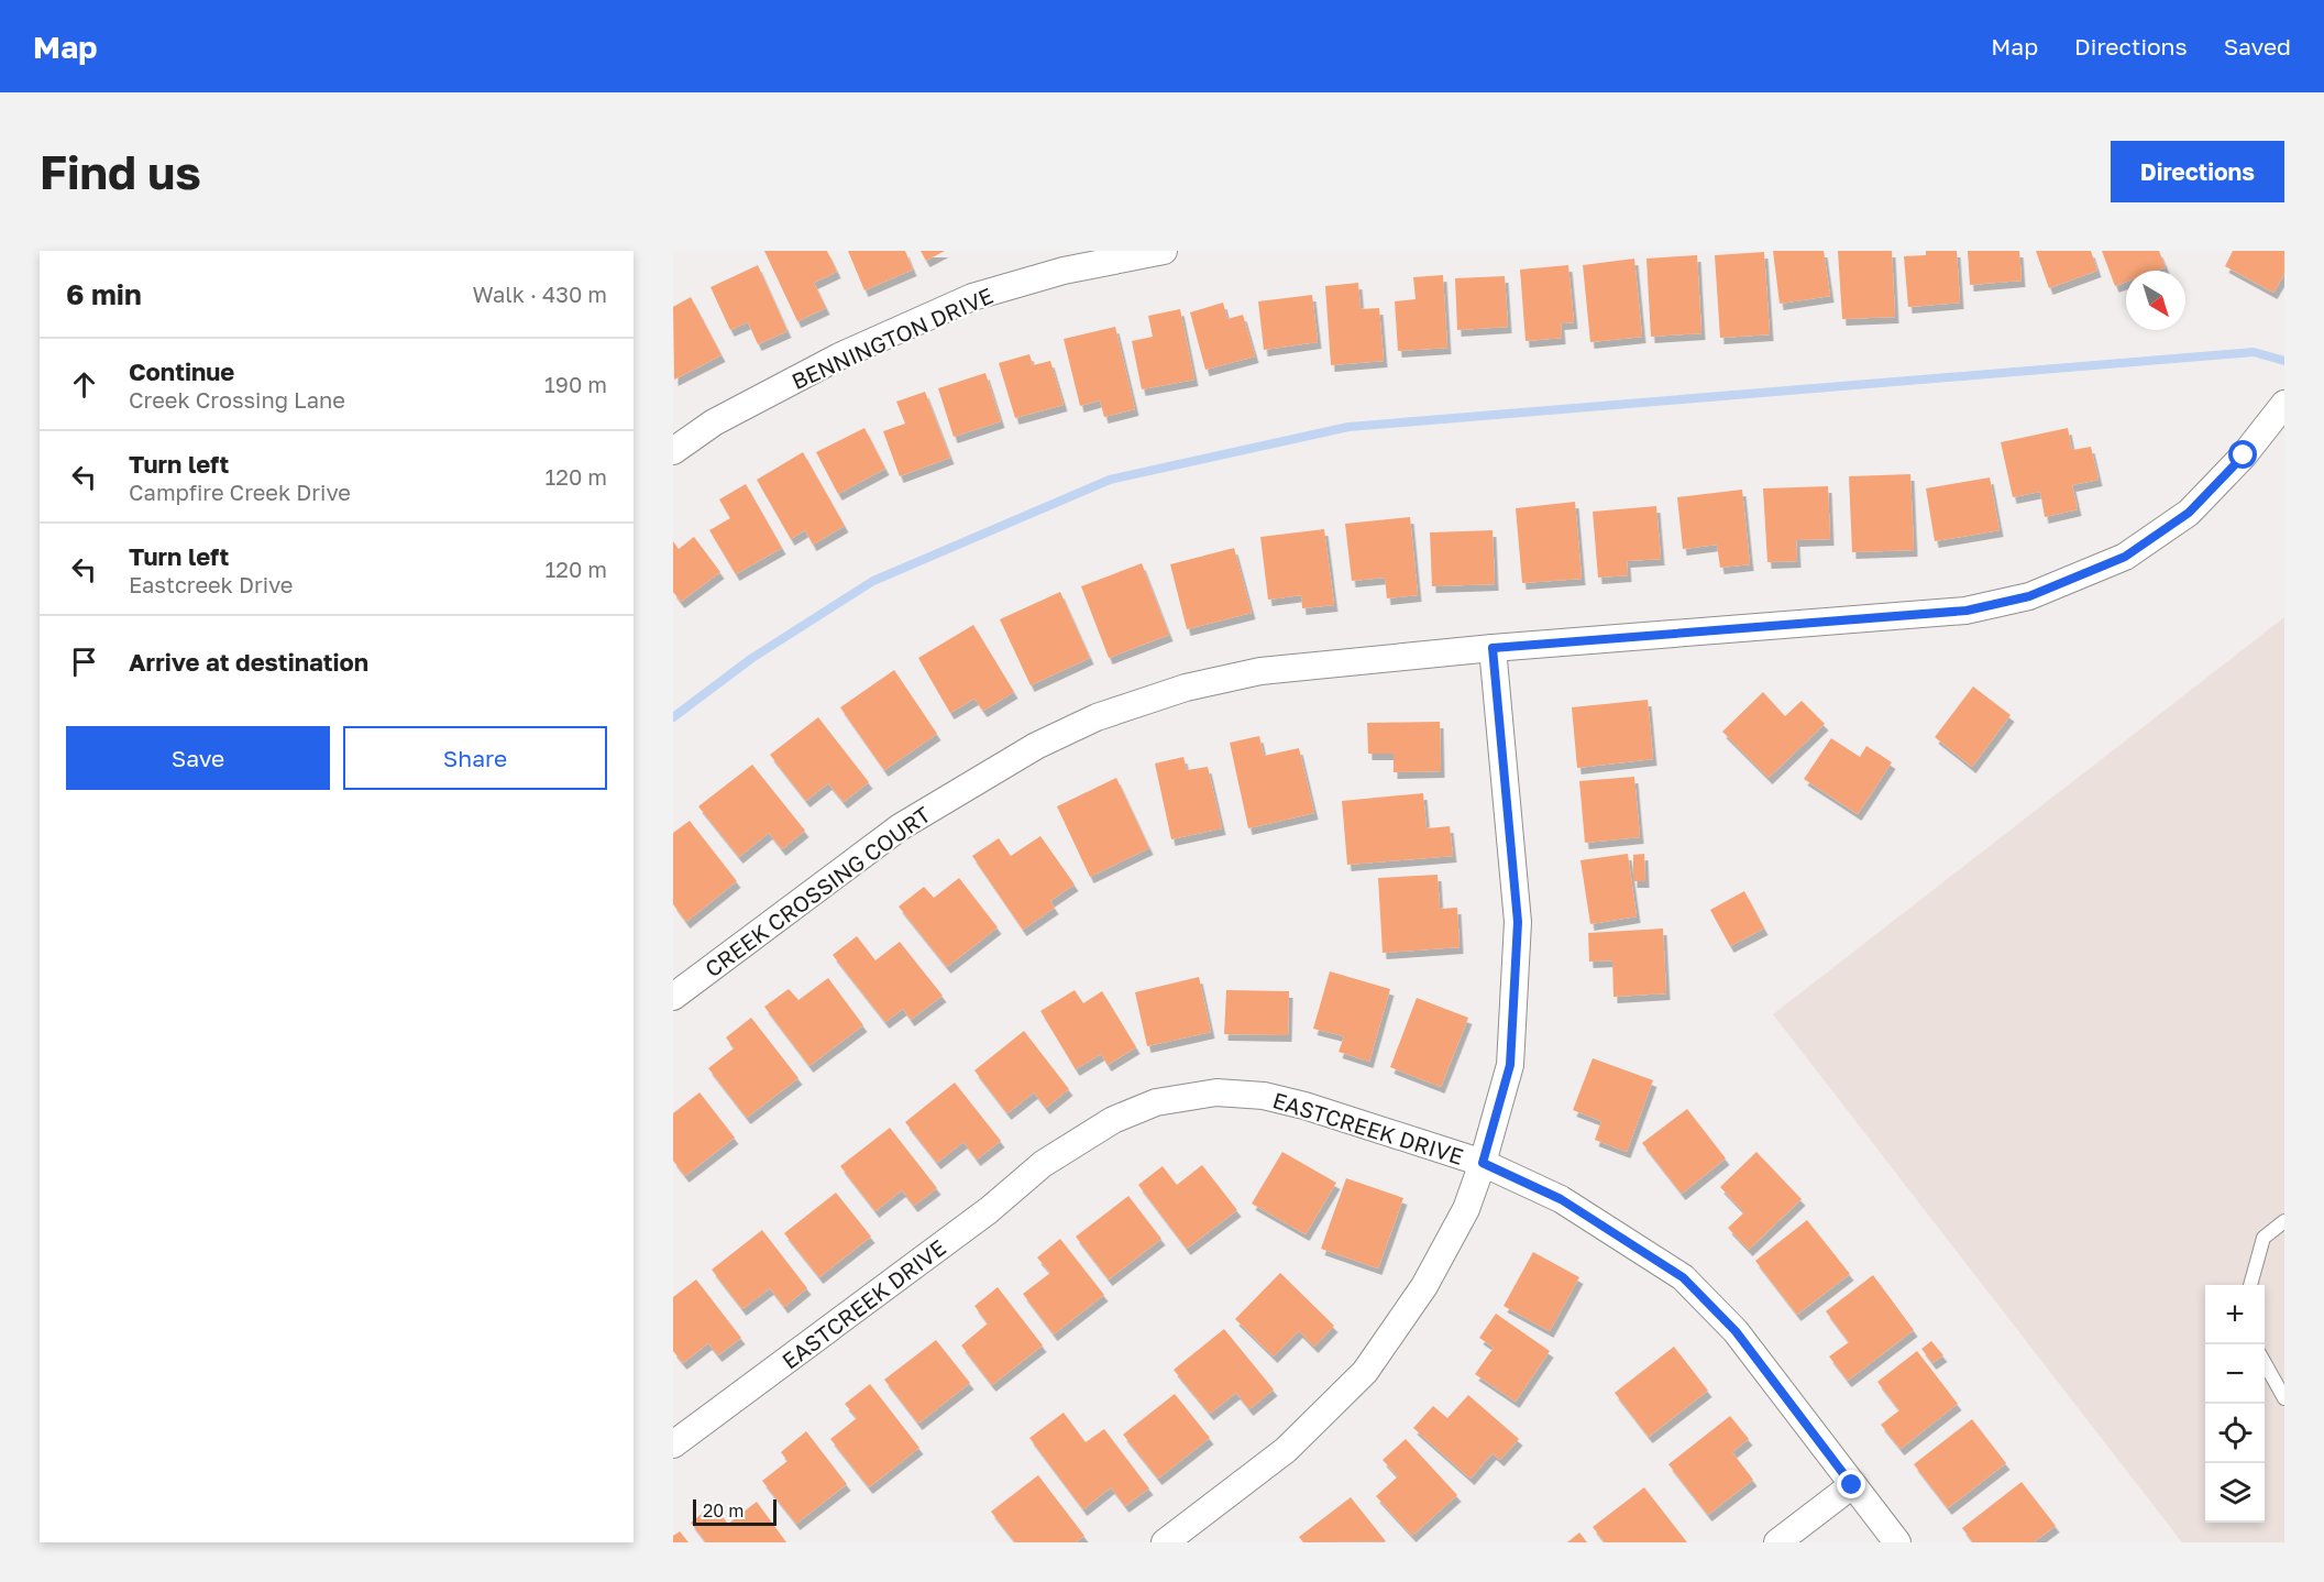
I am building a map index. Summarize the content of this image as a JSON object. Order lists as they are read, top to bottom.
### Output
{
  "streets": {
    "street": ["BENNINGTON DRIVE", "CREEK CROSSING COURT", "EASTCREEK DRIVE"]
  },
  "scale_bar": "20 m",
  "north": "bottom right",
  "page": {
    "header": "Map",
    "nav": ["Map", "Directions", "Saved"],
    "buttons": [
      "Directions",
      ["Save", "Share"]
    ],
    "title": "Find us",
    "heading": ["6 min", "Walk · 430 m"],
    "list": [
      ["Continue", "Creek Crossing Lane", "190 m"],
      ["Turn left", "Campfire Creek Drive", "120 m"],
      ["Turn left", "Eastcreek Drive", "120 m"],
      "Arrive at destination"
    ],
    "map_buttons": ["+", "−"],
    "scale": "20 m"
  }
}
